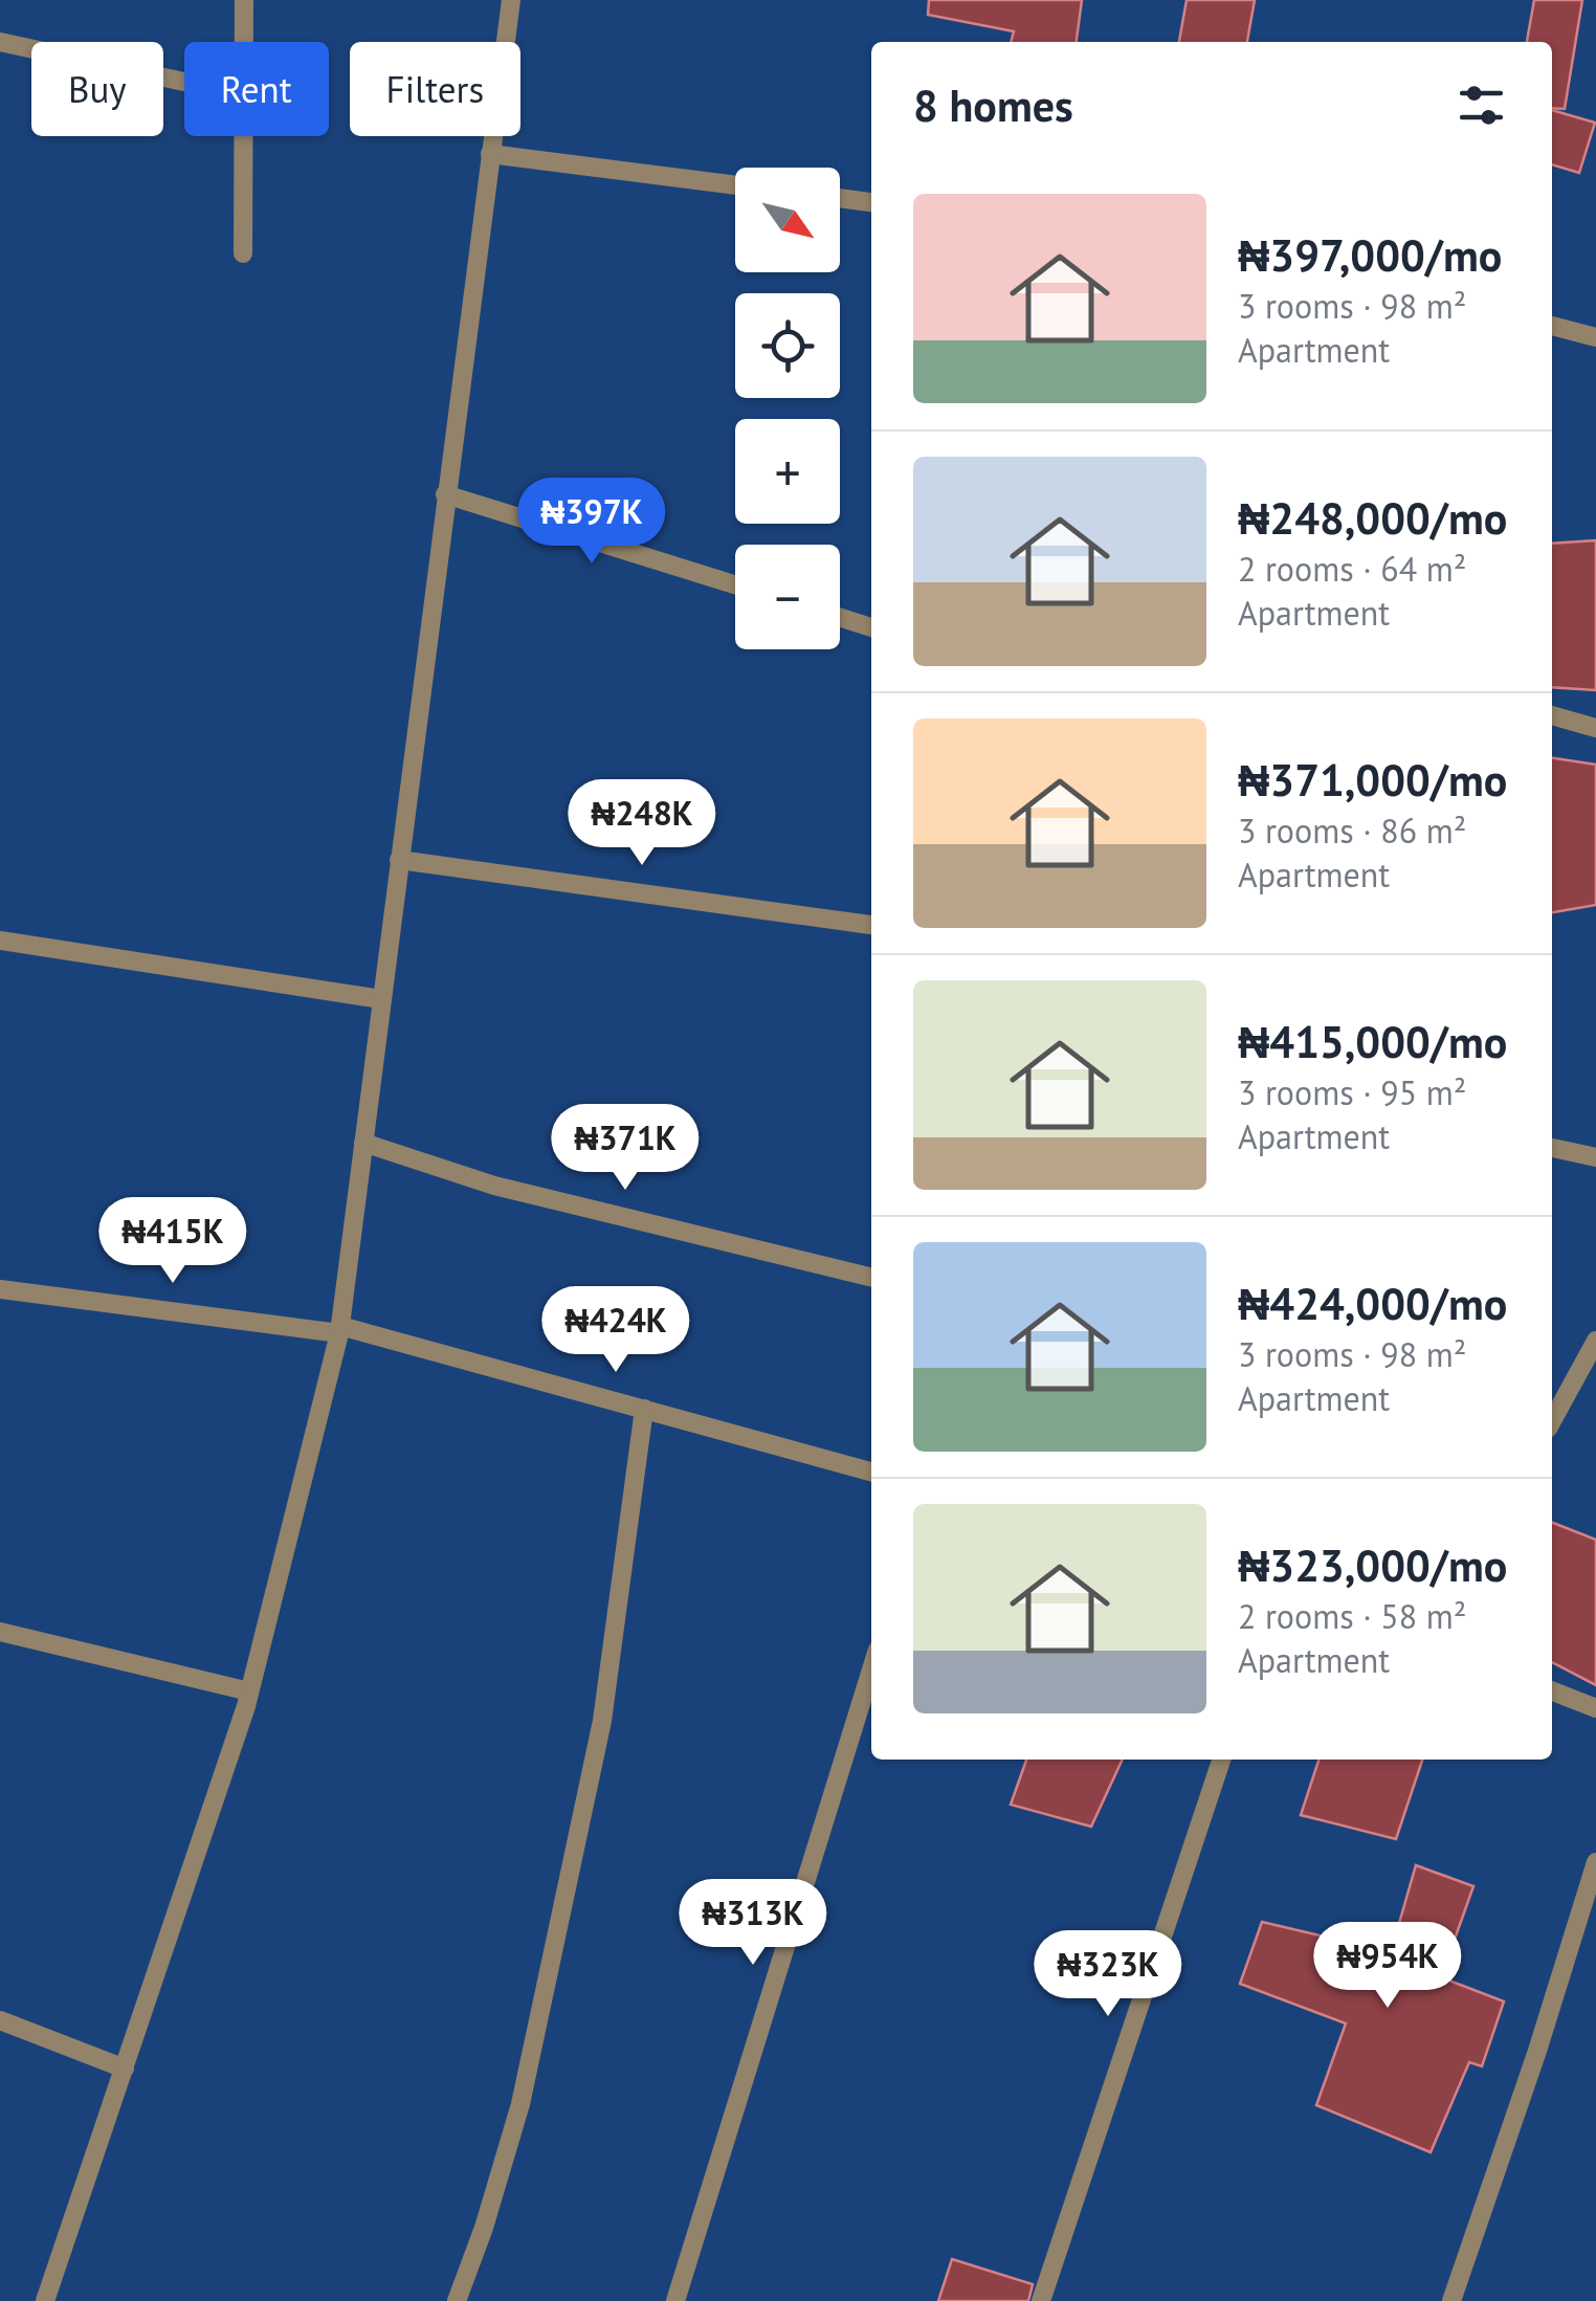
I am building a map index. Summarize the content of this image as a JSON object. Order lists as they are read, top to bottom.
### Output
{
  "north": "bottom right",
  "page": {
    "chip": ["Buy", "Rent", "Filters"],
    "heading": "8 homes",
    "map_buttons": ["+", "−"],
    "list": [
      {
        "name": "₦397,000/mo",
        "note": "3 rooms · 98 m² · Apartment"
      },
      {
        "name": "₦248,000/mo",
        "note": "2 rooms · 64 m² · Apartment"
      },
      {
        "name": "₦371,000/mo",
        "note": "3 rooms · 86 m² · Apartment"
      },
      {
        "name": "₦415,000/mo",
        "note": "3 rooms · 95 m² · Apartment"
      },
      {
        "name": "₦424,000/mo",
        "note": "3 rooms · 98 m² · Apartment"
      },
      {
        "name": "₦323,000/mo",
        "note": "2 rooms · 58 m² · Apartment"
      }
    ],
    "price": [
      "₦397K",
      "₦248K",
      "₦371K",
      "₦415K",
      "₦424K",
      "₦313K",
      "₦954K",
      "₦323K"
    ]
  }
}
